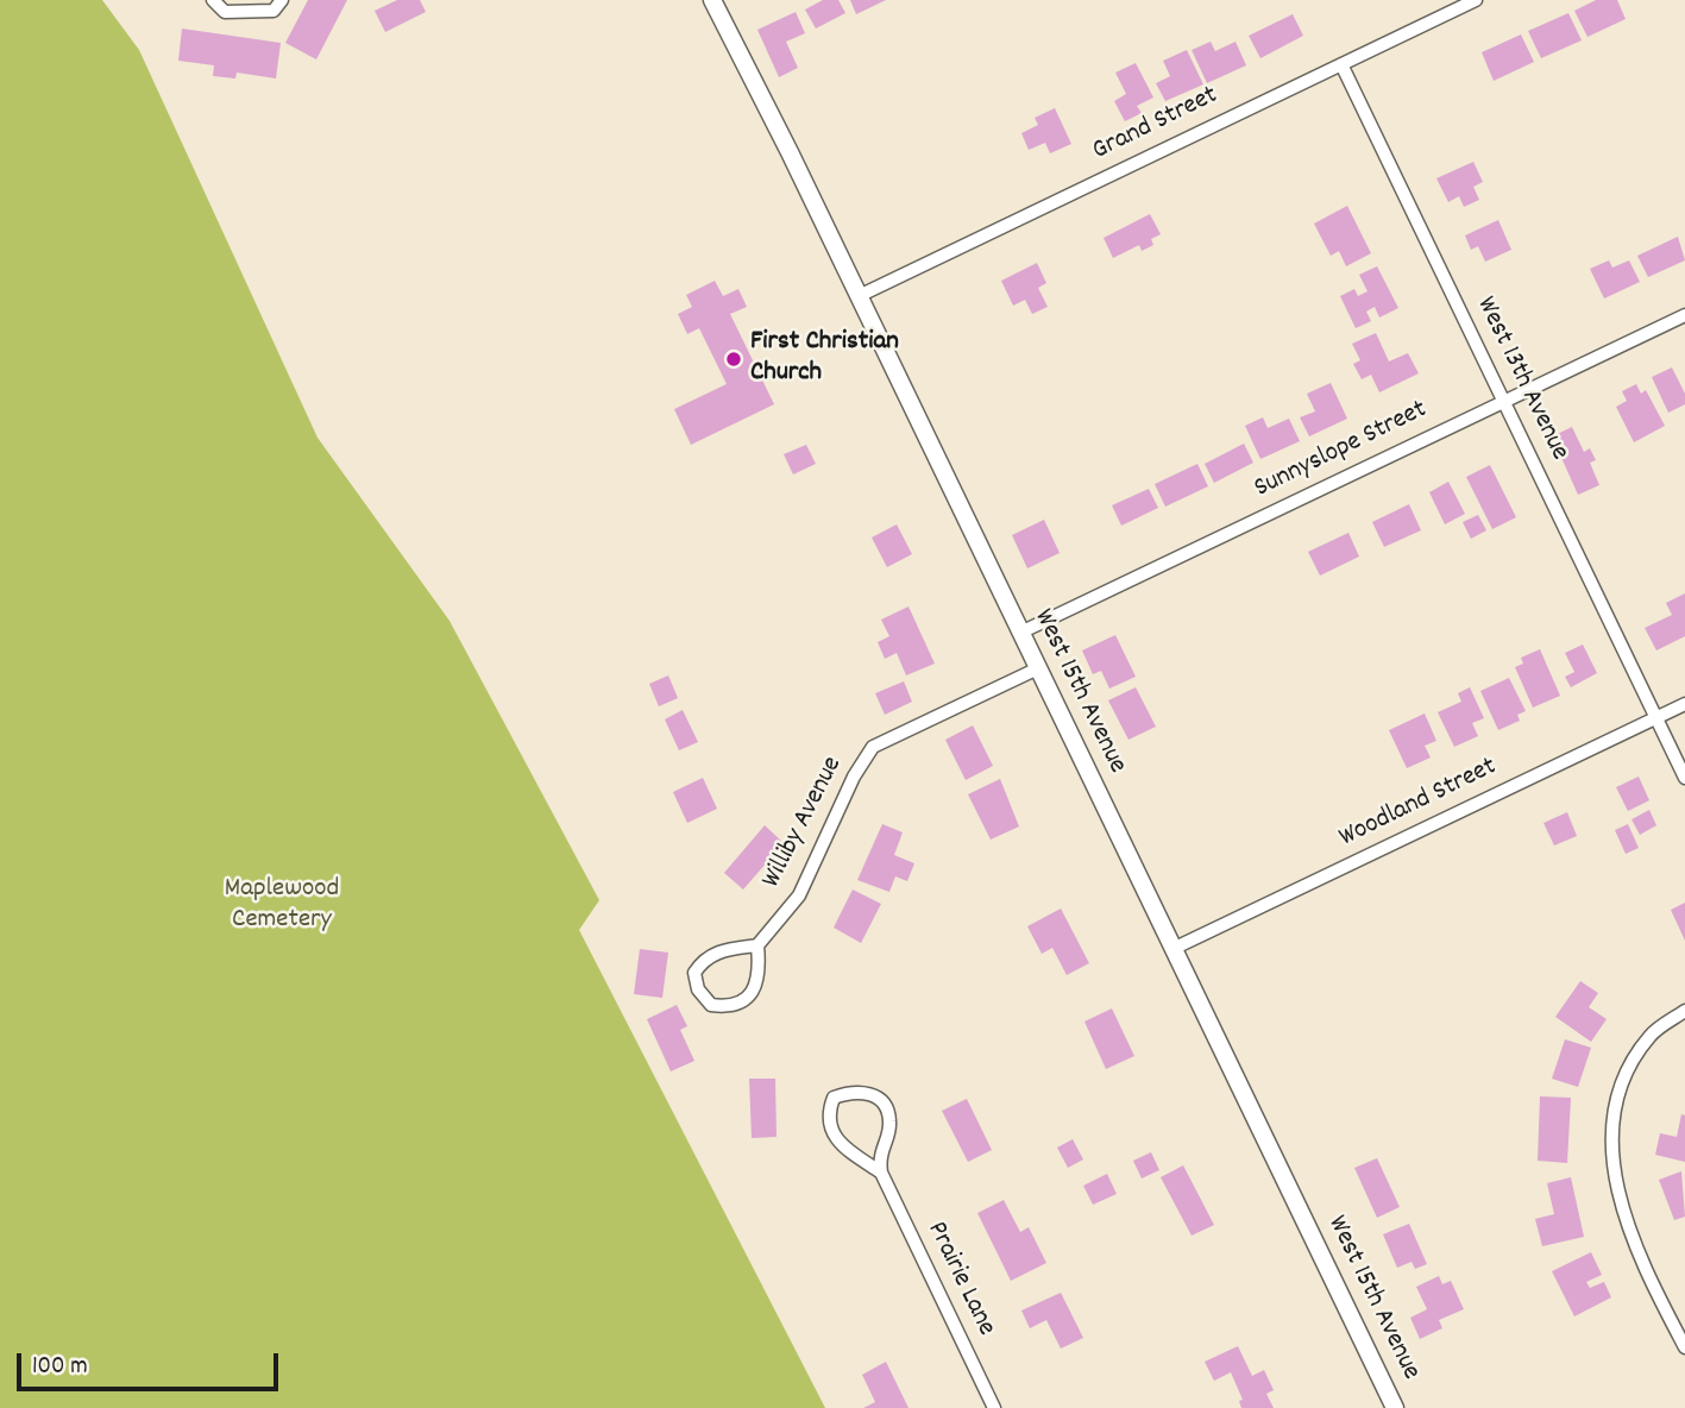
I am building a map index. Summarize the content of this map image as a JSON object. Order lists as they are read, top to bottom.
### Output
{
  "streets": {
    "street": [
      "Grand Street",
      "West 13th Avenue",
      "Sunnyslope Street",
      "West 15th Avenue",
      "Woodland Street",
      "Williby Avenue",
      "Prairie Lane"
    ]
  },
  "crossings": [
    ["Grand Street", "West 13th Avenue"],
    ["Grand Street", "West 15th Avenue"],
    ["West 13th Avenue", "Sunnyslope Street"],
    ["West 13th Avenue", "Woodland Street"],
    ["Sunnyslope Street", "West 15th Avenue"],
    ["West 15th Avenue", "Woodland Street"],
    ["West 15th Avenue", "Williby Avenue"]
  ],
  "parks": ["Maplewood Cemetery"],
  "places": ["First Christian Church"],
  "scale_bar": "100 m"
}
